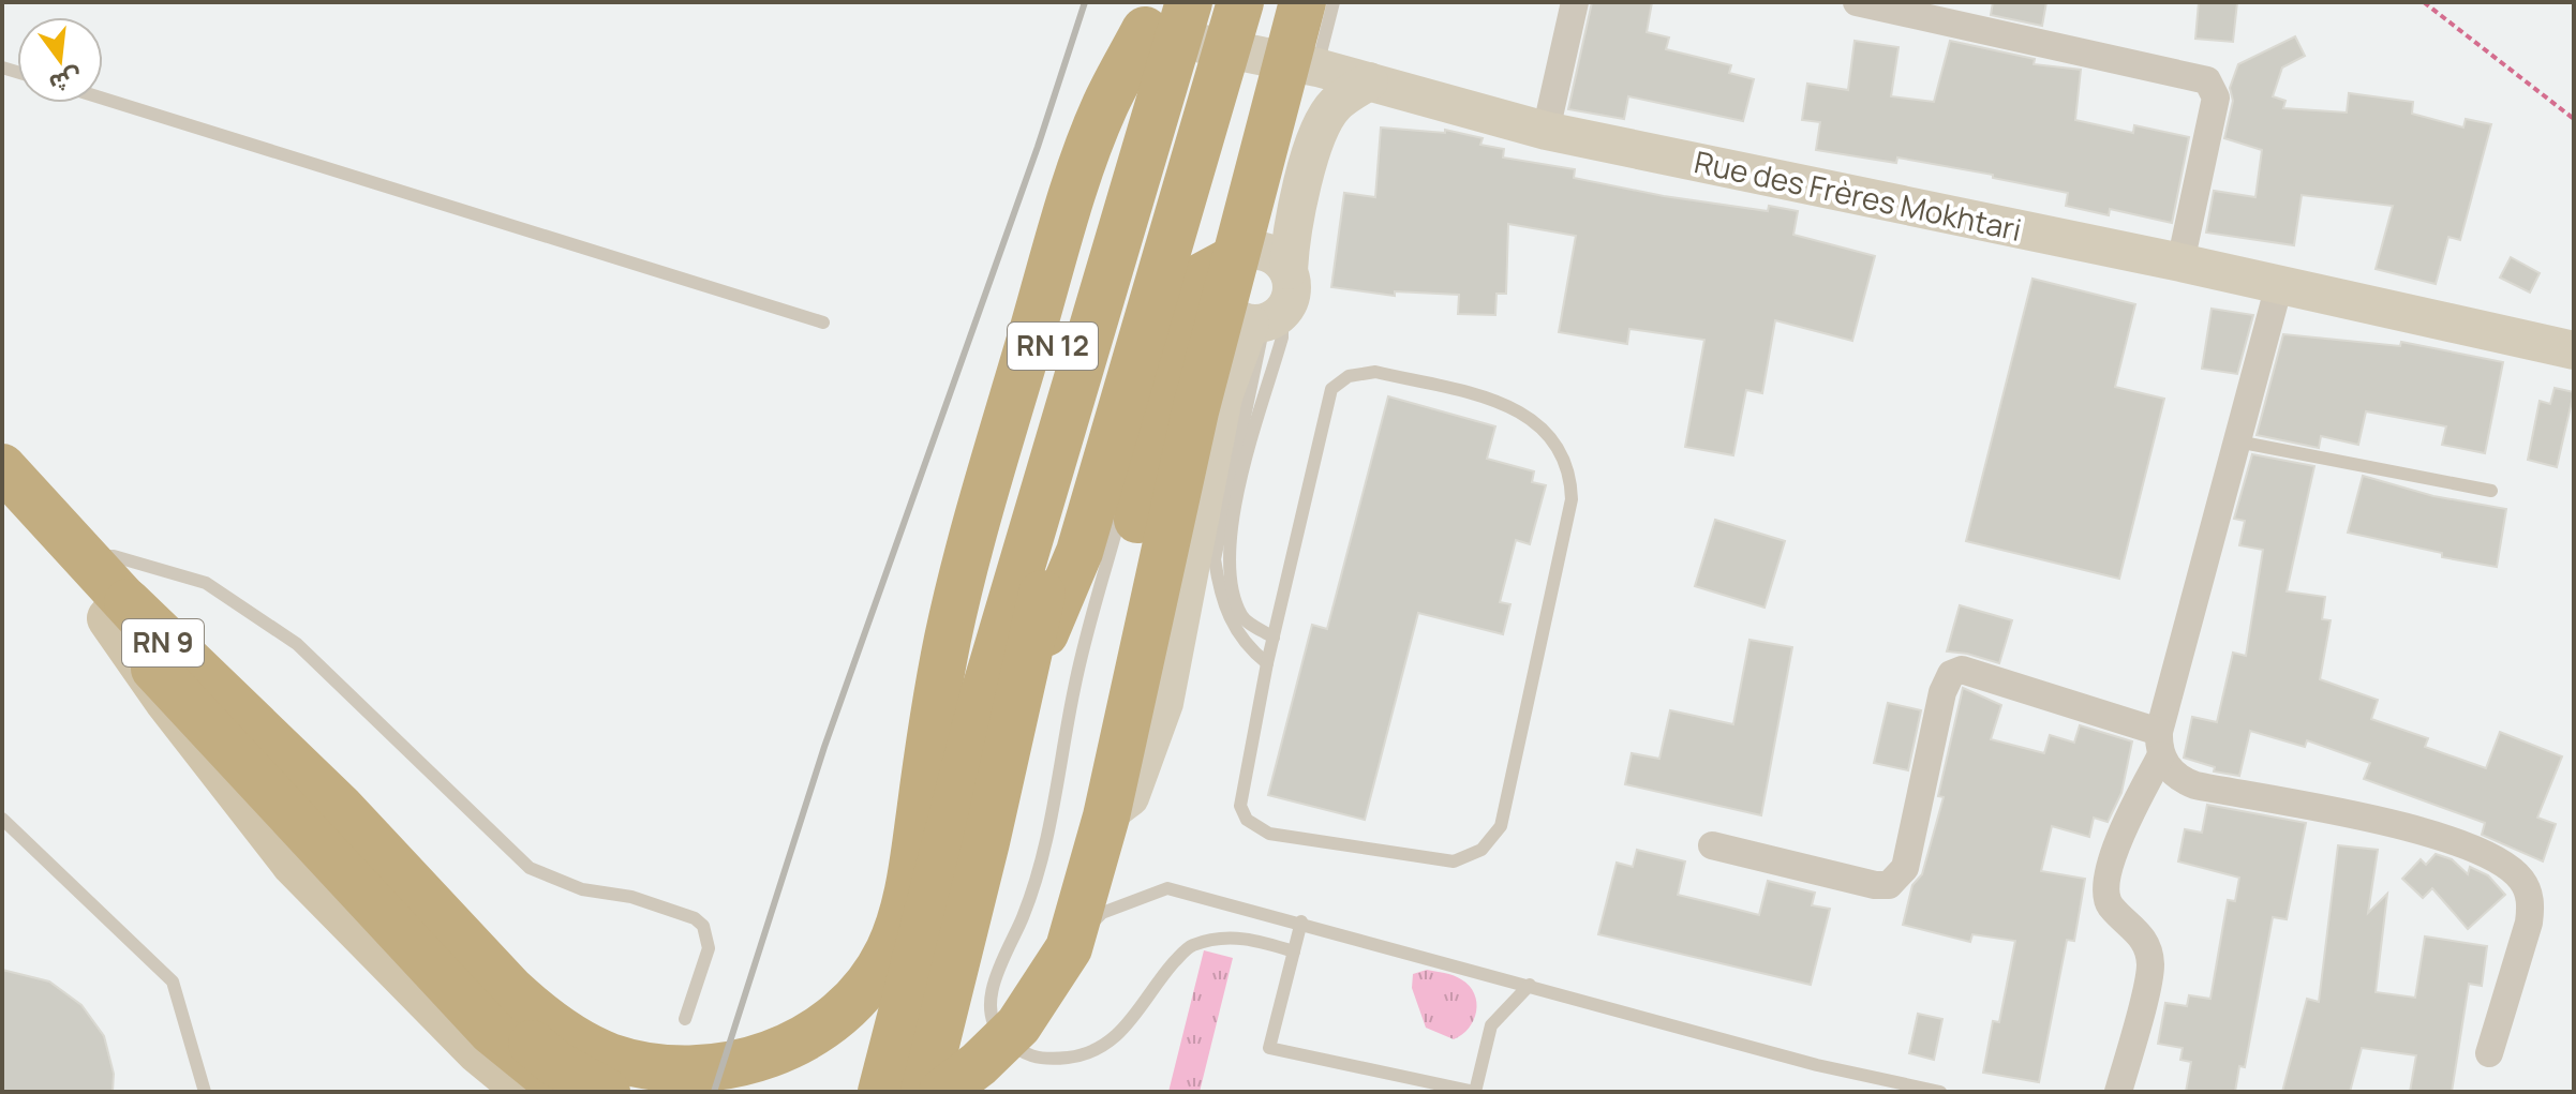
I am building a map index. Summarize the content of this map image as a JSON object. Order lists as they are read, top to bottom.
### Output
{
  "streets": {
    "highway": ["RN 12", "RN 9"],
    "street": ["Rue des Frères Mokhtari"]
  },
  "crossings": [
    ["Rue des Frères Mokhtari", "RN 12"]
  ],
  "north": "bottom"
}
